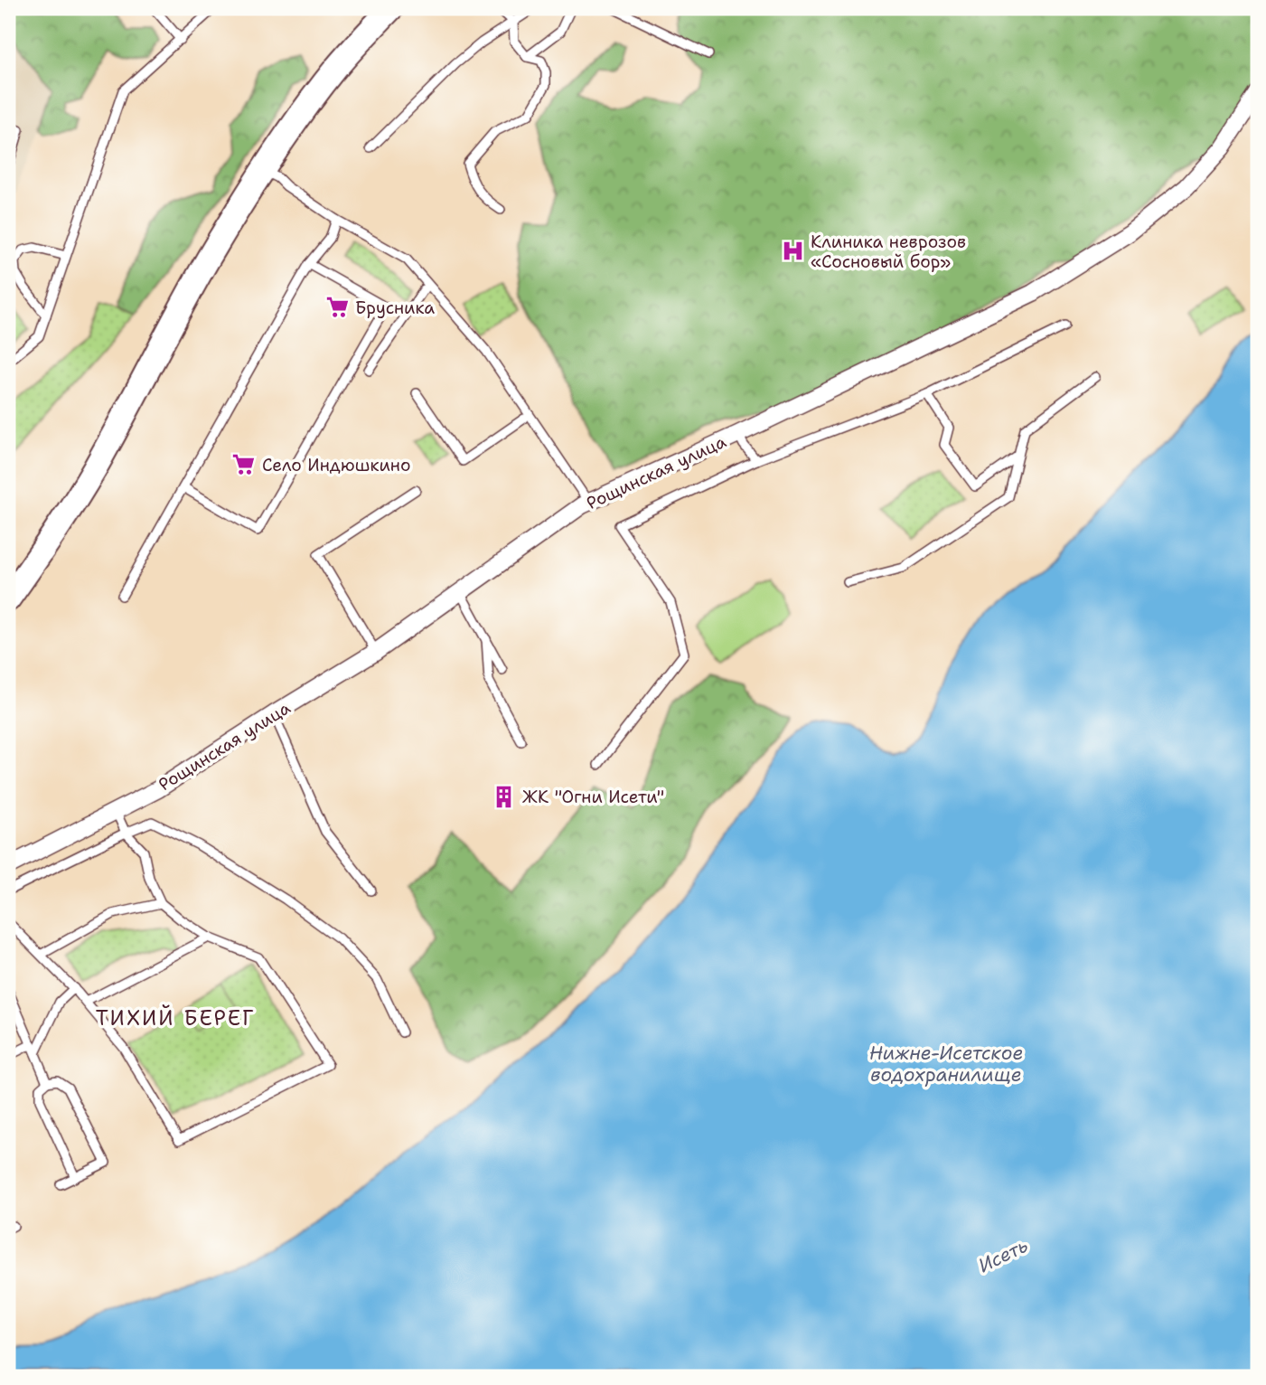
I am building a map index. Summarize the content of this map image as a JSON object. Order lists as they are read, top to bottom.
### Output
{
  "streets": {
    "street": ["Рощинская улица"]
  },
  "districts": ["ТИХИЙ БЕРЕГ"],
  "water": ["Нижне-Исетское водохранилище", "Исеть"],
  "places": {
    "hospital": ["Клиника неврозов «Сосновый бор»"],
    "supermarket": ["Брусника", "Село Индюшкино"],
    "building": ["ЖК \"Огни Исети\""]
  }
}
